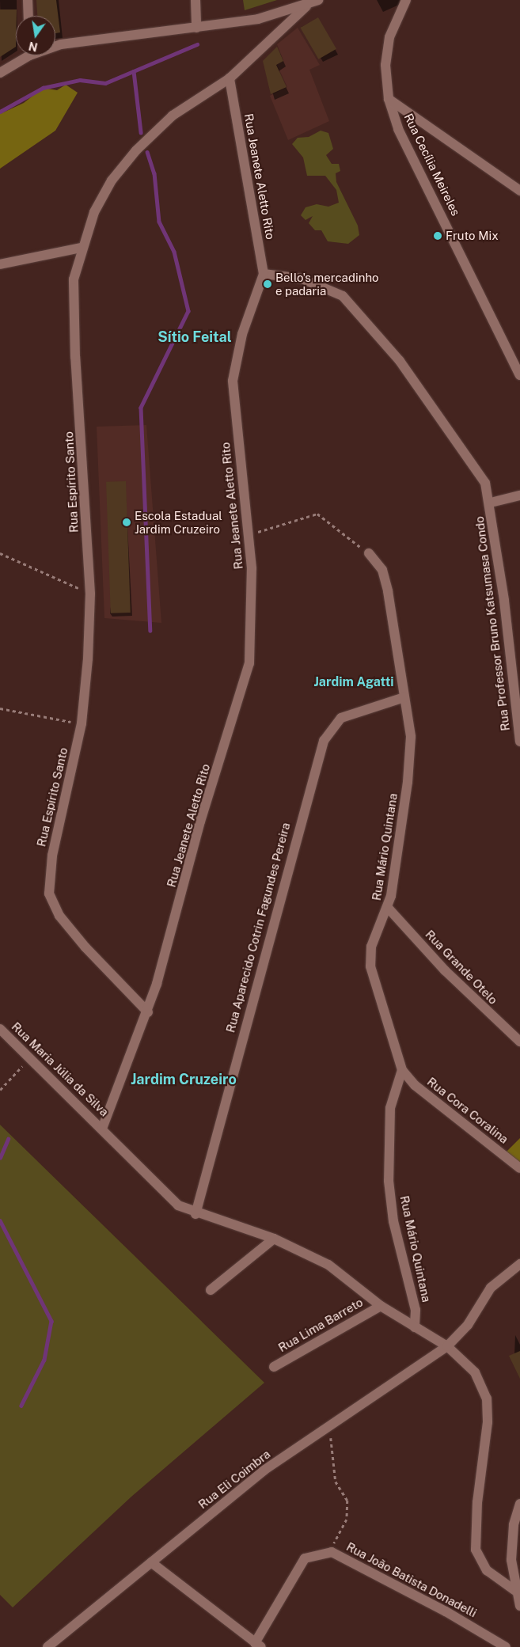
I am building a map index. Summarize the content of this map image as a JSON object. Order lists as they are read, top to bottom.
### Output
{
  "streets": {
    "street": [
      "Rua Cecília Meireles",
      "Rua Jeanete Aletto Rito",
      "Rua Espírito Santo",
      "Rua Professor Bruno Katsumasa Condo",
      "Rua Mário Quintana",
      "Rua Aparecido Cotrin Fagundes Pereira",
      "Rua Grande Otelo",
      "Rua Maria Júlia da Silva",
      "Rua Cora Coralina",
      "Rua Lima Barreto",
      "Rua Eli Coimbra",
      "Rua João Batista Donadelli"
    ]
  },
  "crossings": [
    ["Rua Jeanete Aletto Rito", "Rua Espírito Santo"],
    ["Rua Jeanete Aletto Rito", "Rua Professor Bruno Katsumasa Condo"],
    ["Rua Jeanete Aletto Rito", "Rua Maria Júlia da Silva"],
    ["Rua Mário Quintana", "Rua Aparecido Cotrin Fagundes Pereira"],
    ["Rua Mário Quintana", "Rua Grande Otelo"],
    ["Rua Mário Quintana", "Rua Maria Júlia da Silva"],
    ["Rua Mário Quintana", "Rua Cora Coralina"],
    ["Rua Aparecido Cotrin Fagundes Pereira", "Rua Maria Júlia da Silva"],
    ["Rua Maria Júlia da Silva", "Rua Lima Barreto"],
    ["Rua Maria Júlia da Silva", "Rua Eli Coimbra"]
  ],
  "districts": ["Sítio Feital", "Jardim Agatti", "Jardim Cruzeiro"],
  "places": ["Fruto Mix", "Bello's mercadinho e padaria", "Escola Estadual Jardim Cruzeiro"],
  "north": "bottom"
}
